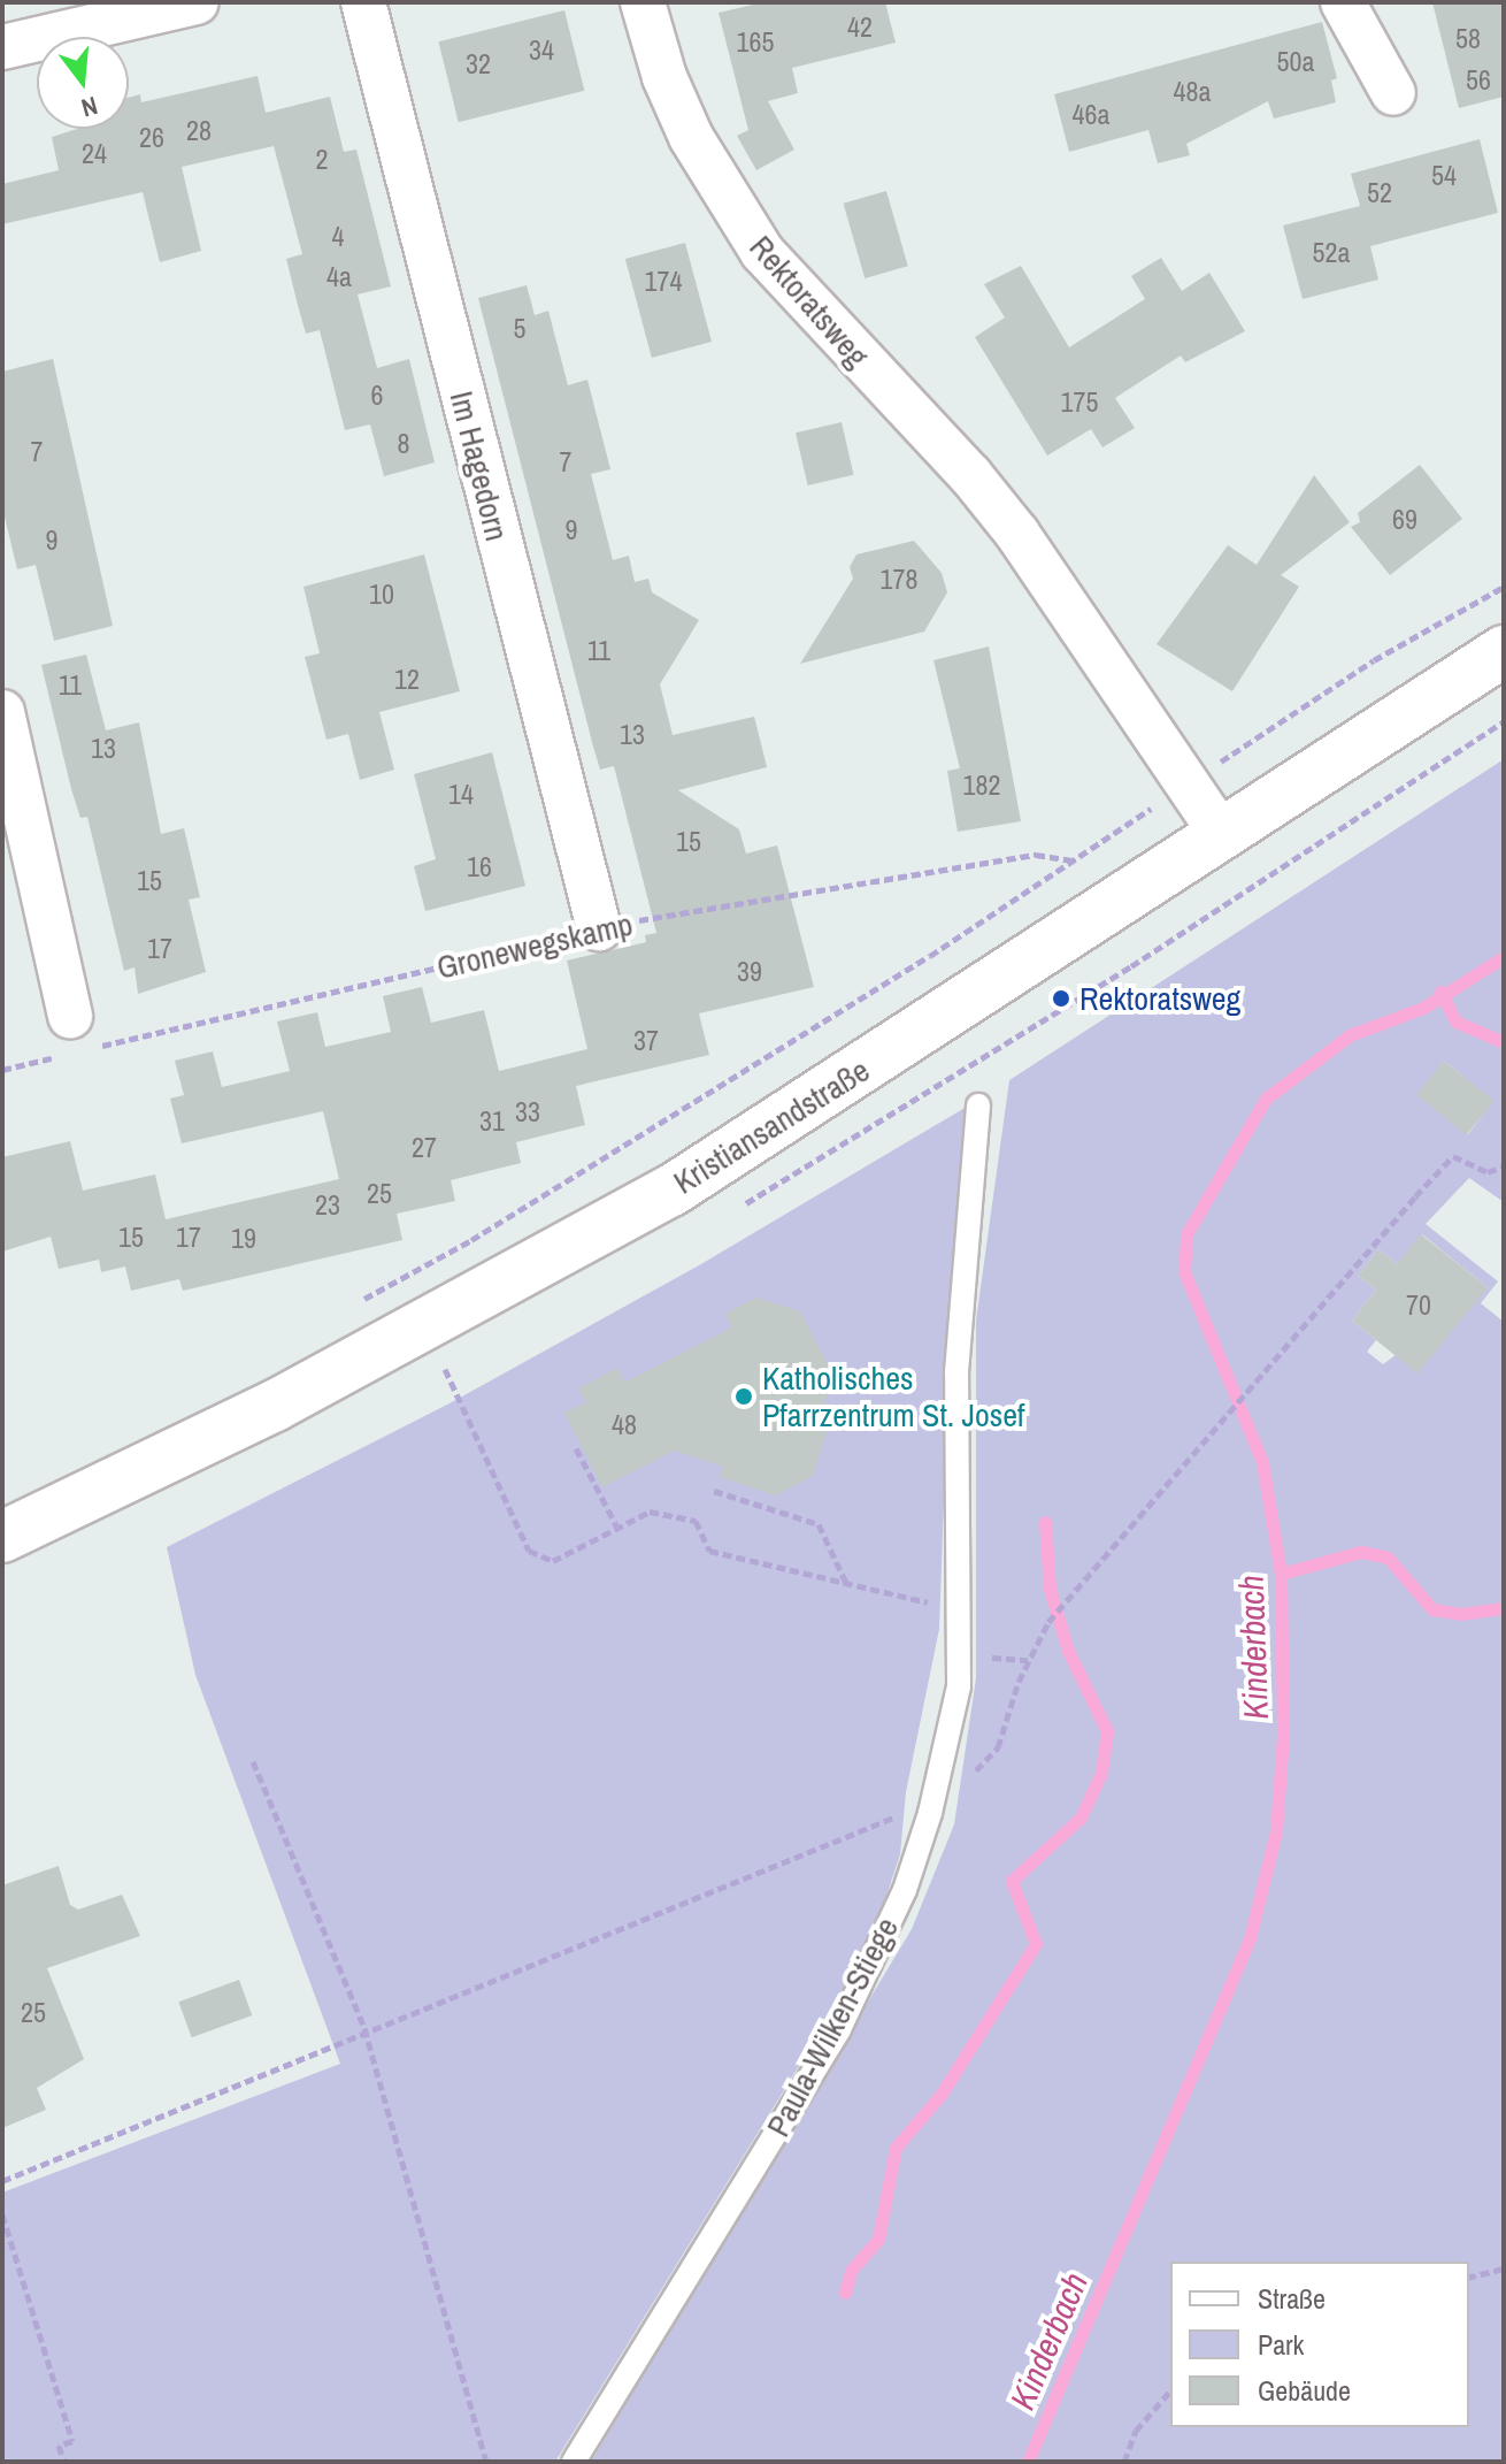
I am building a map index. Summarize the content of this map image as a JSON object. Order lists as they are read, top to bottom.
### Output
{
  "streets": {
    "street": ["Rektoratsweg", "Im Hagedorn", "Kristiansandstraße"],
    "lane": ["Paula-Wilken-Stiege"],
    "path": ["Gronewegskamp"]
  },
  "crossings": [
    ["Rektoratsweg", "Kristiansandstraße"],
    ["Im Hagedorn", "Gronewegskamp"]
  ],
  "water": ["Kinderbach"],
  "places": ["Rektoratsweg", "Katholisches Pfarrzentrum St. Josef"],
  "house_numbers": [
    "42",
    "58",
    "165",
    "34",
    "50a",
    "32",
    "56",
    "48a",
    "46a",
    "28",
    "26",
    "24",
    "2",
    "54",
    "52",
    "4",
    "52a",
    "4a",
    "174",
    "5",
    "6",
    "175",
    "8",
    "7",
    "7",
    "69",
    "9",
    "9",
    "178",
    "10",
    "11",
    "12",
    "11",
    "13",
    "13",
    "182",
    "14",
    "15",
    "16",
    "15",
    "17",
    "39",
    "37",
    "33",
    "31",
    "27",
    "25",
    "23",
    "15",
    "17",
    "19",
    "70",
    "48",
    "25"
  ],
  "legend": ["Straße", "Park", "Gebäude"],
  "north": "bottom"
}
